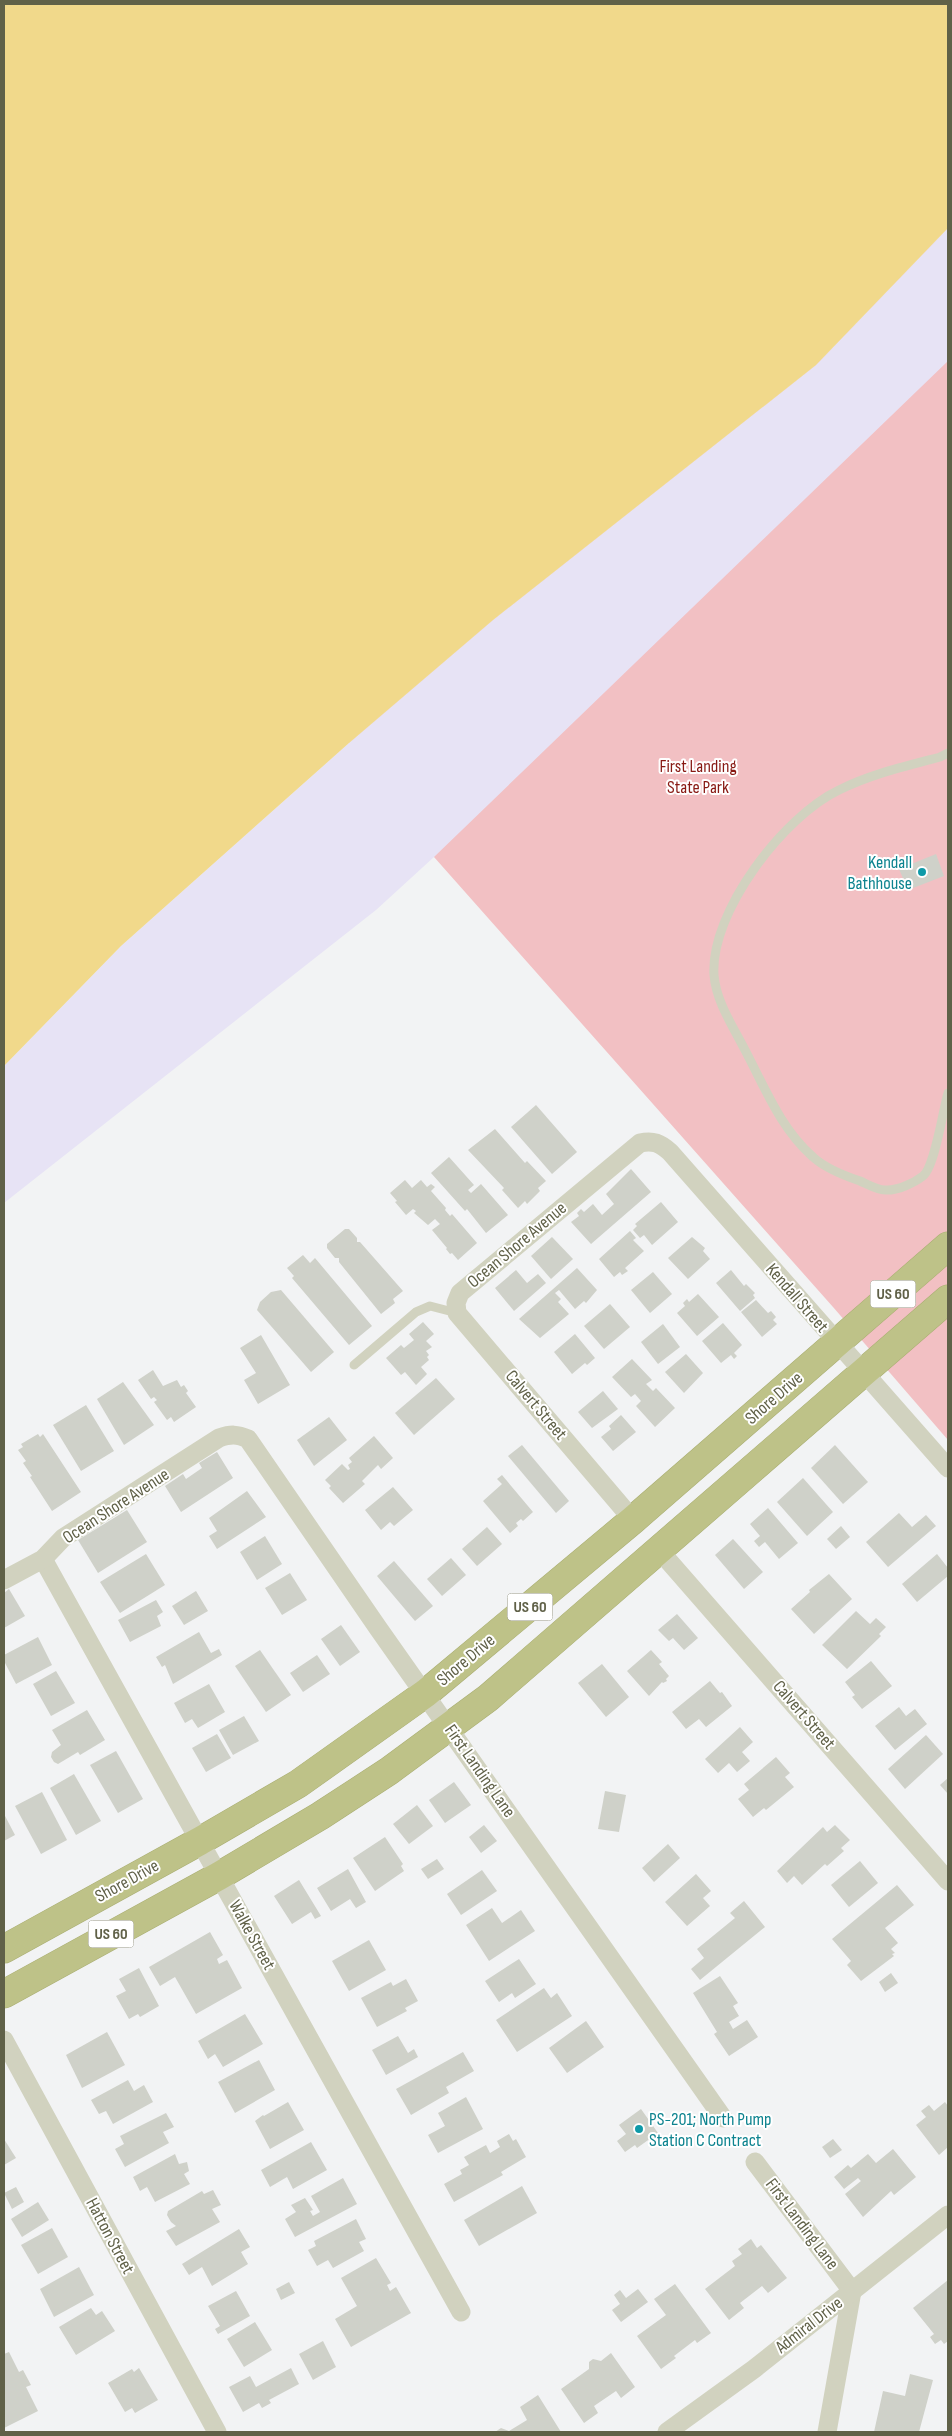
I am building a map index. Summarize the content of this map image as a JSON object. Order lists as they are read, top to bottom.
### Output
{
  "streets": {
    "highway": ["US 60", "Shore Drive"],
    "street": [
      "Ocean Shore Avenue",
      "Kendall Street",
      "Calvert Street",
      "First Landing Lane",
      "Walke Street",
      "Hatton Street",
      "Admiral Drive"
    ]
  },
  "crossings": [
    ["Ocean Shore Avenue", "Kendall Street"],
    ["Ocean Shore Avenue", "Calvert Street"],
    ["Ocean Shore Avenue", "First Landing Lane"],
    ["Ocean Shore Avenue", "Walke Street"],
    ["US 60", "Kendall Street"],
    ["US 60", "Calvert Street"],
    ["US 60", "First Landing Lane"],
    ["US 60", "Walke Street"],
    ["Kendall Street", "Shore Drive"],
    ["Shore Drive", "Calvert Street"],
    ["Shore Drive", "First Landing Lane"],
    ["Shore Drive", "Walke Street"],
    ["First Landing Lane", "Admiral Drive"]
  ],
  "parks": ["First Landing State Park"],
  "places": ["Kendall Bathhouse", "PS-201; North Pump Station C Contract"]
}
